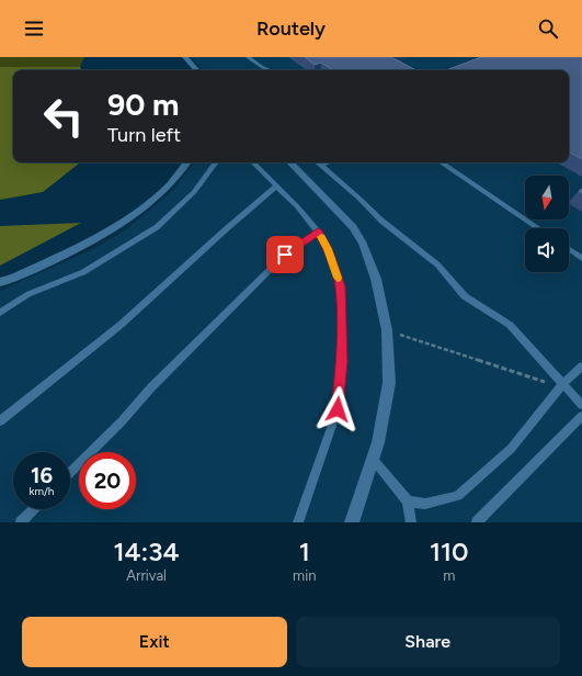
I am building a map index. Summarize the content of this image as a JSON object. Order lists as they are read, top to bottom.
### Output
{
  "north": "bottom",
  "page": {
    "header": "Routely",
    "turn": ["90 m", "Turn left"],
    "speed": "16 km/h",
    "limit": "20",
    "eta": [
      "14:34",
      "Arrival",
      "1",
      "min",
      "110",
      "m"
    ],
    "buttons": ["Exit", "Share"]
  }
}
